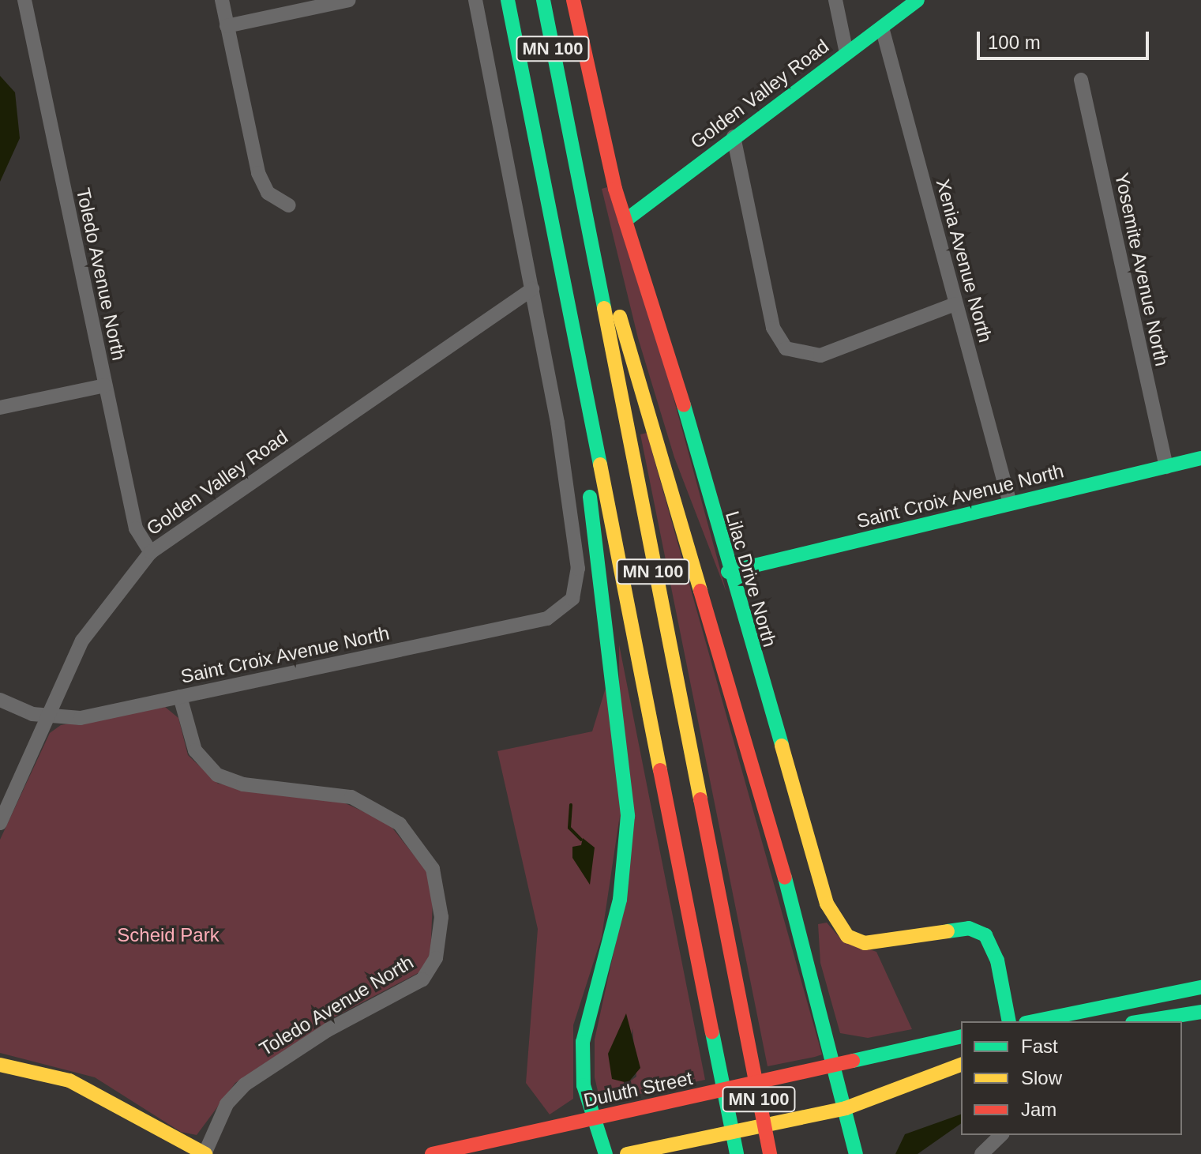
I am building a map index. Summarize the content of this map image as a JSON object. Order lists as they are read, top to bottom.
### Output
{
  "streets": {
    "main road": [
      "MN 100",
      "Golden Valley Road",
      "Saint Croix Avenue North",
      "Lilac Drive North",
      "Duluth Street"
    ],
    "street": ["Xenia Avenue North", "Yosemite Avenue North", "Toledo Avenue North"]
  },
  "crossings": [
    ["Golden Valley Road", "Xenia Avenue North"],
    ["Golden Valley Road", "Toledo Avenue North"],
    ["Golden Valley Road", "Saint Croix Avenue North"],
    ["Golden Valley Road", "Lilac Drive North"],
    ["Xenia Avenue North", "Saint Croix Avenue North"],
    ["Yosemite Avenue North", "Saint Croix Avenue North"],
    ["Toledo Avenue North", "Saint Croix Avenue North"],
    ["Saint Croix Avenue North", "Lilac Drive North"]
  ],
  "parks": ["Scheid Park"],
  "legend": ["Fast", "Slow", "Jam"],
  "scale_bar": "100 m"
}
